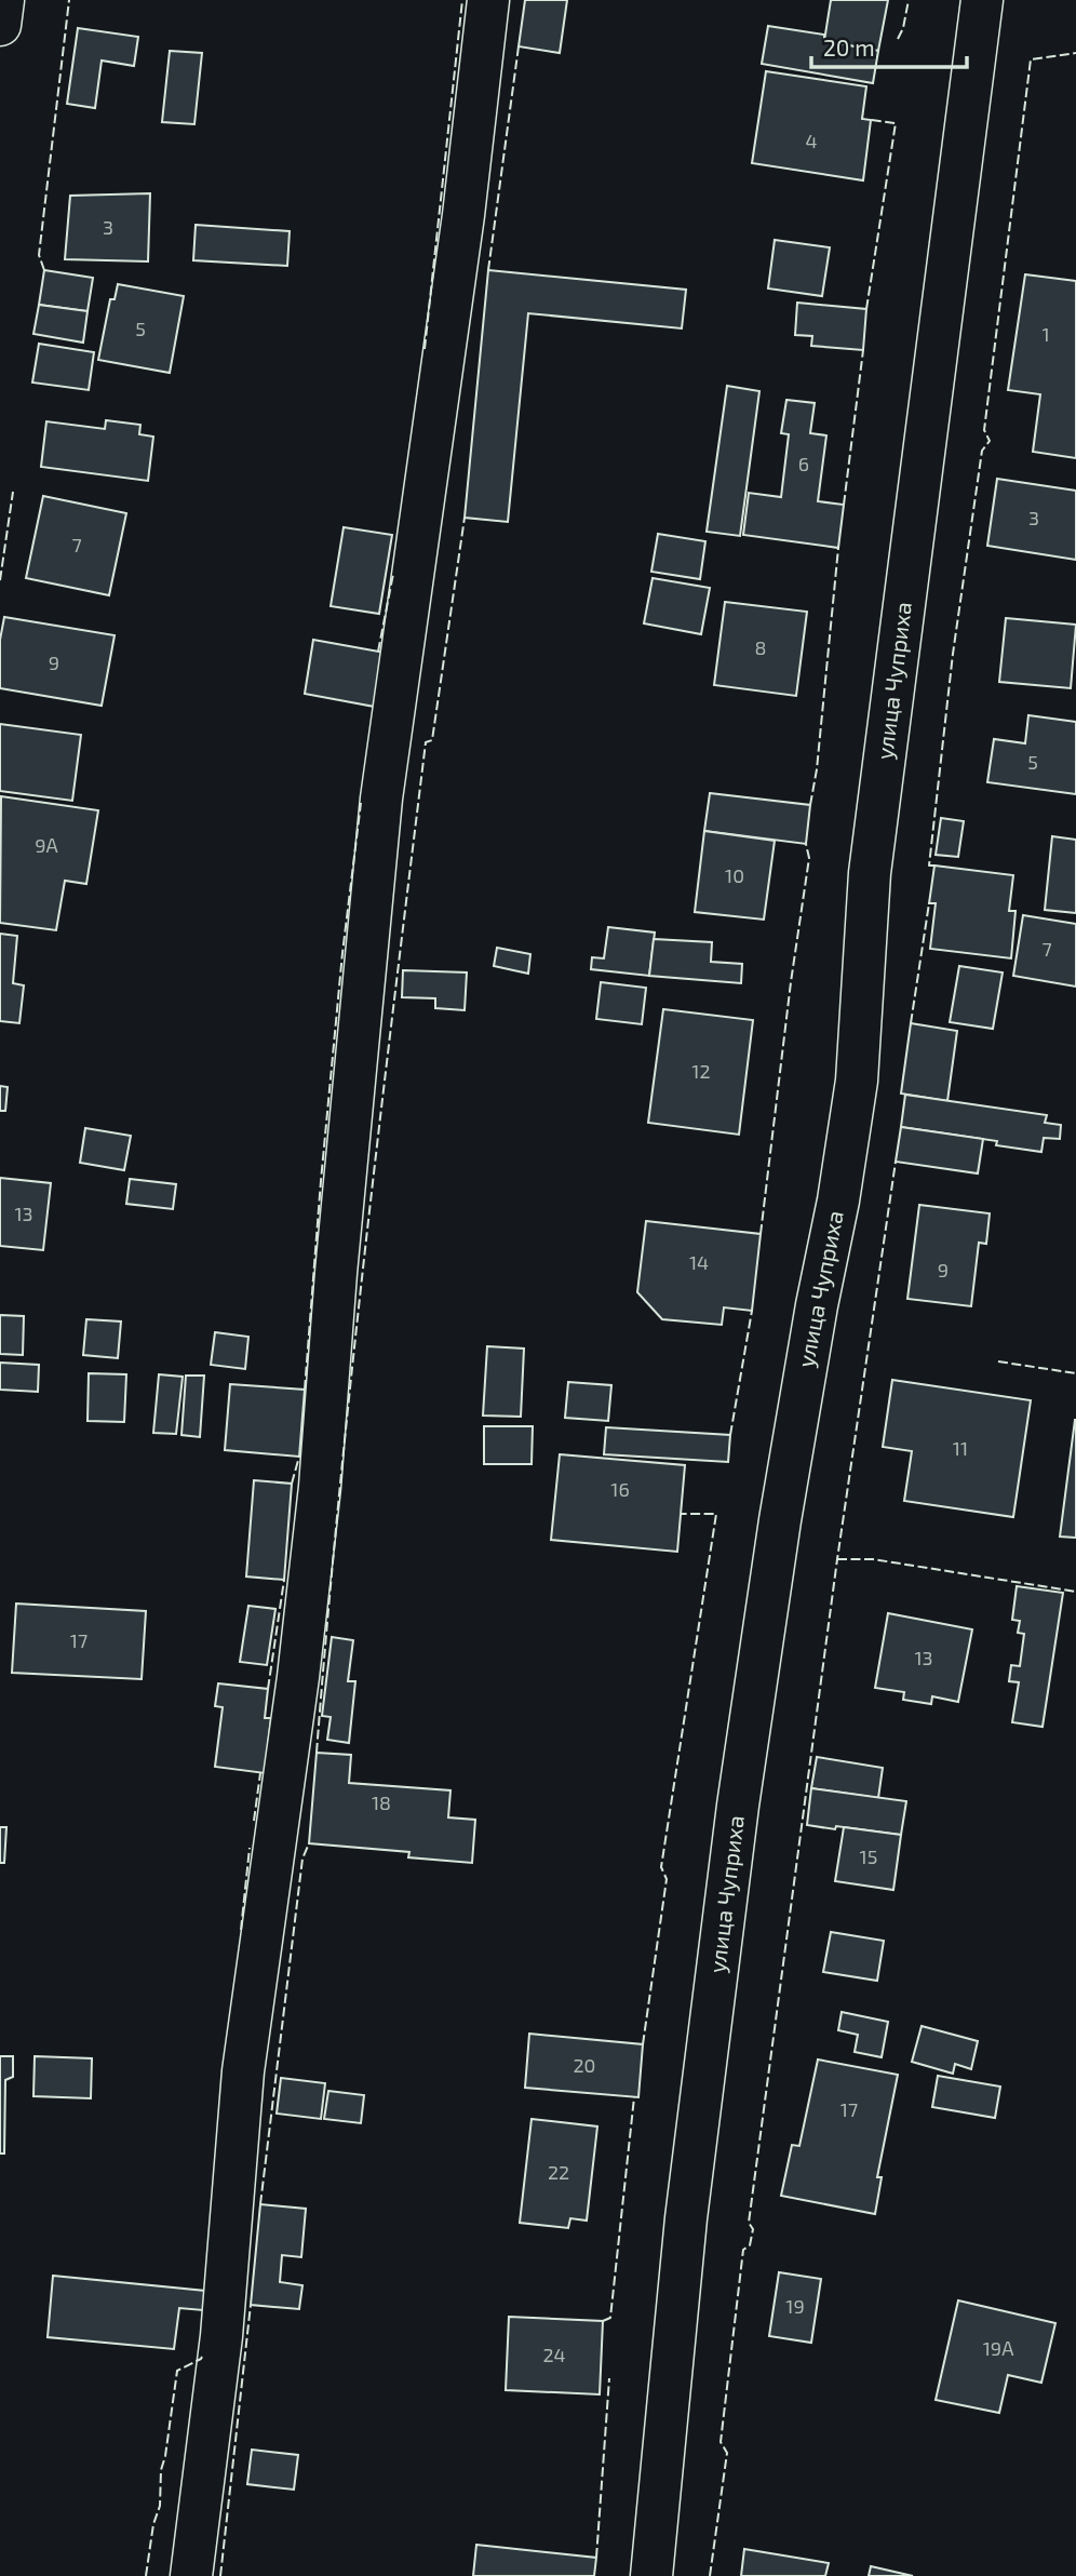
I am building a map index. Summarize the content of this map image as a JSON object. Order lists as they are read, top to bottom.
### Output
{
  "streets": {
    "street": ["улица Чуприха"]
  },
  "house_numbers": [
    "4",
    "3",
    "5",
    "1",
    "6",
    "3",
    "7",
    "8",
    "9",
    "5",
    "9А",
    "10",
    "7",
    "12",
    "13",
    "14",
    "9",
    "11",
    "16",
    "17",
    "13",
    "18",
    "15",
    "20",
    "17",
    "22",
    "19",
    "19А",
    "24"
  ],
  "scale_bar": "20 m"
}
